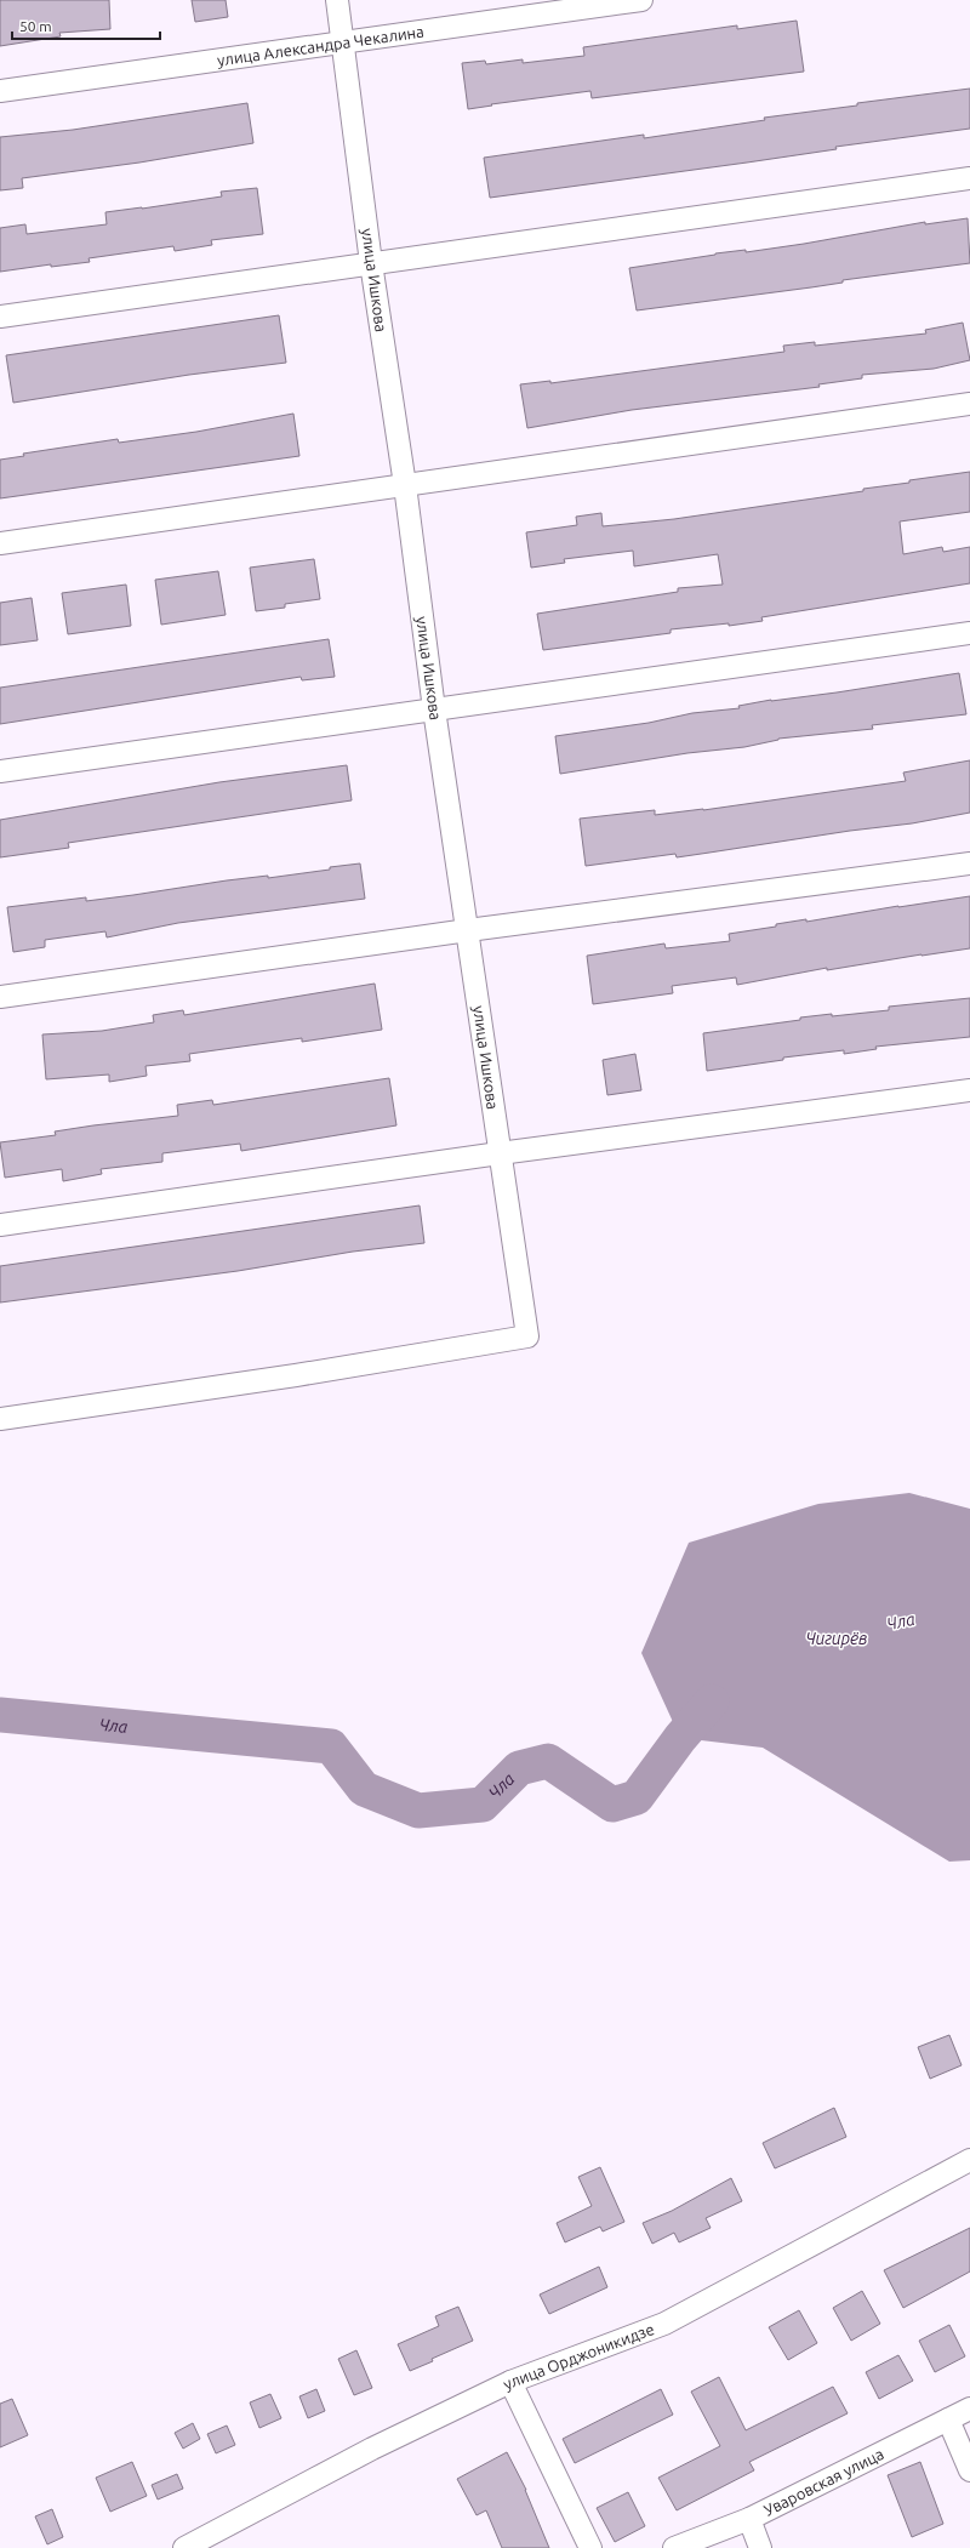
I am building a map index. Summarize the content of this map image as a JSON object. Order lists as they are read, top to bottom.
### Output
{
  "streets": {
    "street": [
      "улица Александра Чекалина",
      "улица Ишкова",
      "улица Орджоникидзе",
      "Уваровская улица"
    ]
  },
  "crossings": [
    ["улица Александра Чекалина", "улица Ишкова"]
  ],
  "water": ["Чла", "Чигирёв"],
  "scale_bar": "50 m"
}
